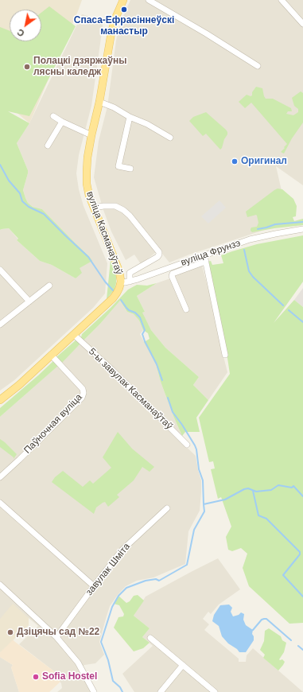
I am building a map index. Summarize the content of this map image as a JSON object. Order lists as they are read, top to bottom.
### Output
{
  "streets": {
    "main road": ["вуліца Касманаўтаў"],
    "street": [
      "вуліца Фрунзэ",
      "5-ы завулак Касманаўтаў",
      "Паўночная вуліца",
      "завулак Шміта"
    ]
  },
  "crossings": [
    ["вуліца Касманаўтаў", "вуліца Фрунзэ"],
    ["вуліца Касманаўтаў", "5-ы завулак Касманаўтаў"],
    ["вуліца Касманаўтаў", "Паўночная вуліца"]
  ],
  "places": [
    "Спаса-Ефрасіннеўскі манастыр",
    "Полацкі дзяржаўны лясны каледж",
    "Оригинал",
    "Дзіцячы сад №22",
    "Sofia Hostel"
  ],
  "north": "bottom left"
}
